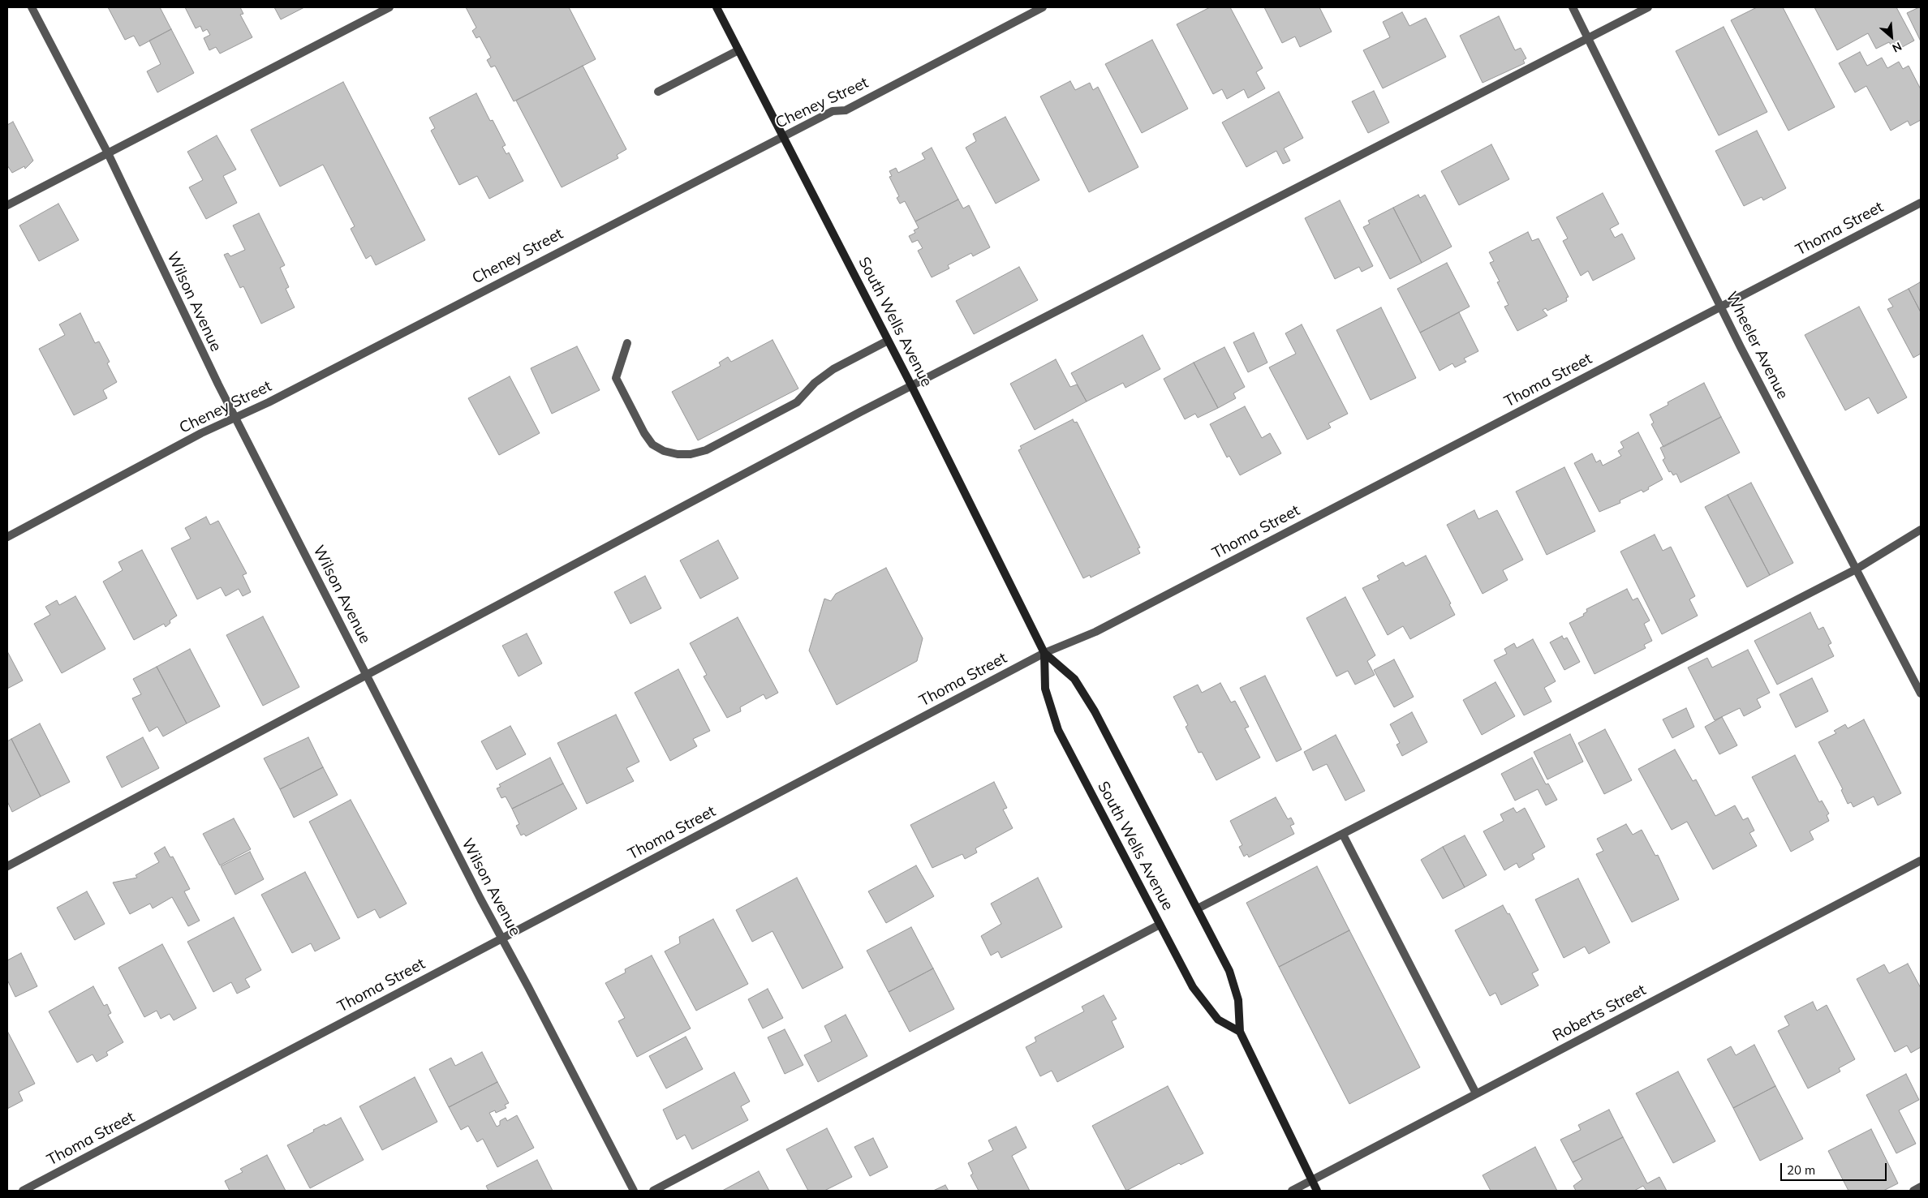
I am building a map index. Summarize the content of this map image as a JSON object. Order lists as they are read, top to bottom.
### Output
{
  "streets": {
    "main road": ["South Wells Avenue"],
    "street": [
      "Cheney Street",
      "Thoma Street",
      "Wilson Avenue",
      "Wheeler Avenue",
      "Roberts Street"
    ]
  },
  "crossings": [
    ["Cheney Street", "Wilson Avenue"],
    ["Cheney Street", "South Wells Avenue"],
    ["Thoma Street", "Wilson Avenue"],
    ["Thoma Street", "South Wells Avenue"],
    ["Thoma Street", "Wheeler Avenue"],
    ["South Wells Avenue", "Roberts Street"]
  ],
  "scale_bar": "20 m",
  "north": "bottom right"
}
